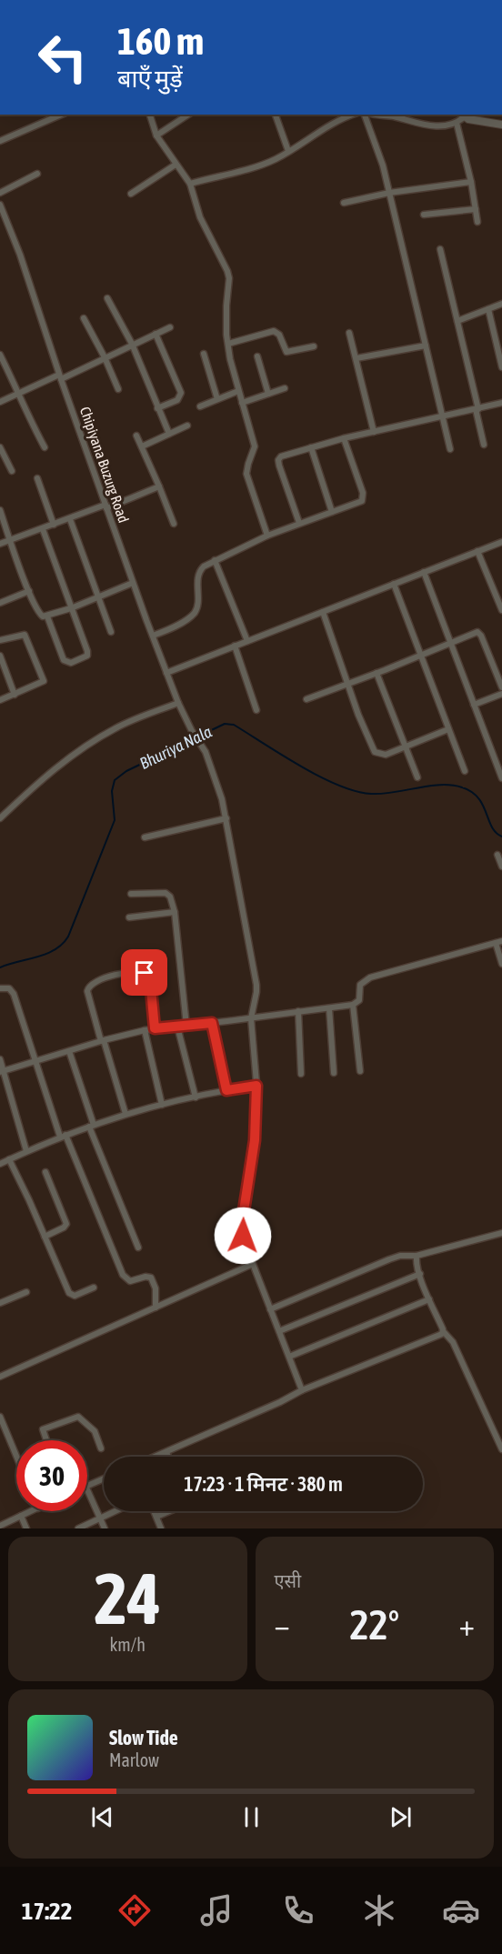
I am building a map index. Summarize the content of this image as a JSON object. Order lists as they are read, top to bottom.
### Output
{
  "streets": {
    "street": ["Chipiyana Buzurg Road"]
  },
  "water": ["Bhuriya Nala"],
  "page": {
    "turn": ["160 m", "बाएँ मुड़ें"],
    "limit": "30",
    "trip": "17:23 · 1 मिनट · 380 m",
    "tile": [
      ["24", "km/h"],
      "एसी"
    ],
    "heat": ["−", "22°", "+"],
    "song": ["Slow Tide", "Marlow"],
    "tabs": "17:22"
  }
}
